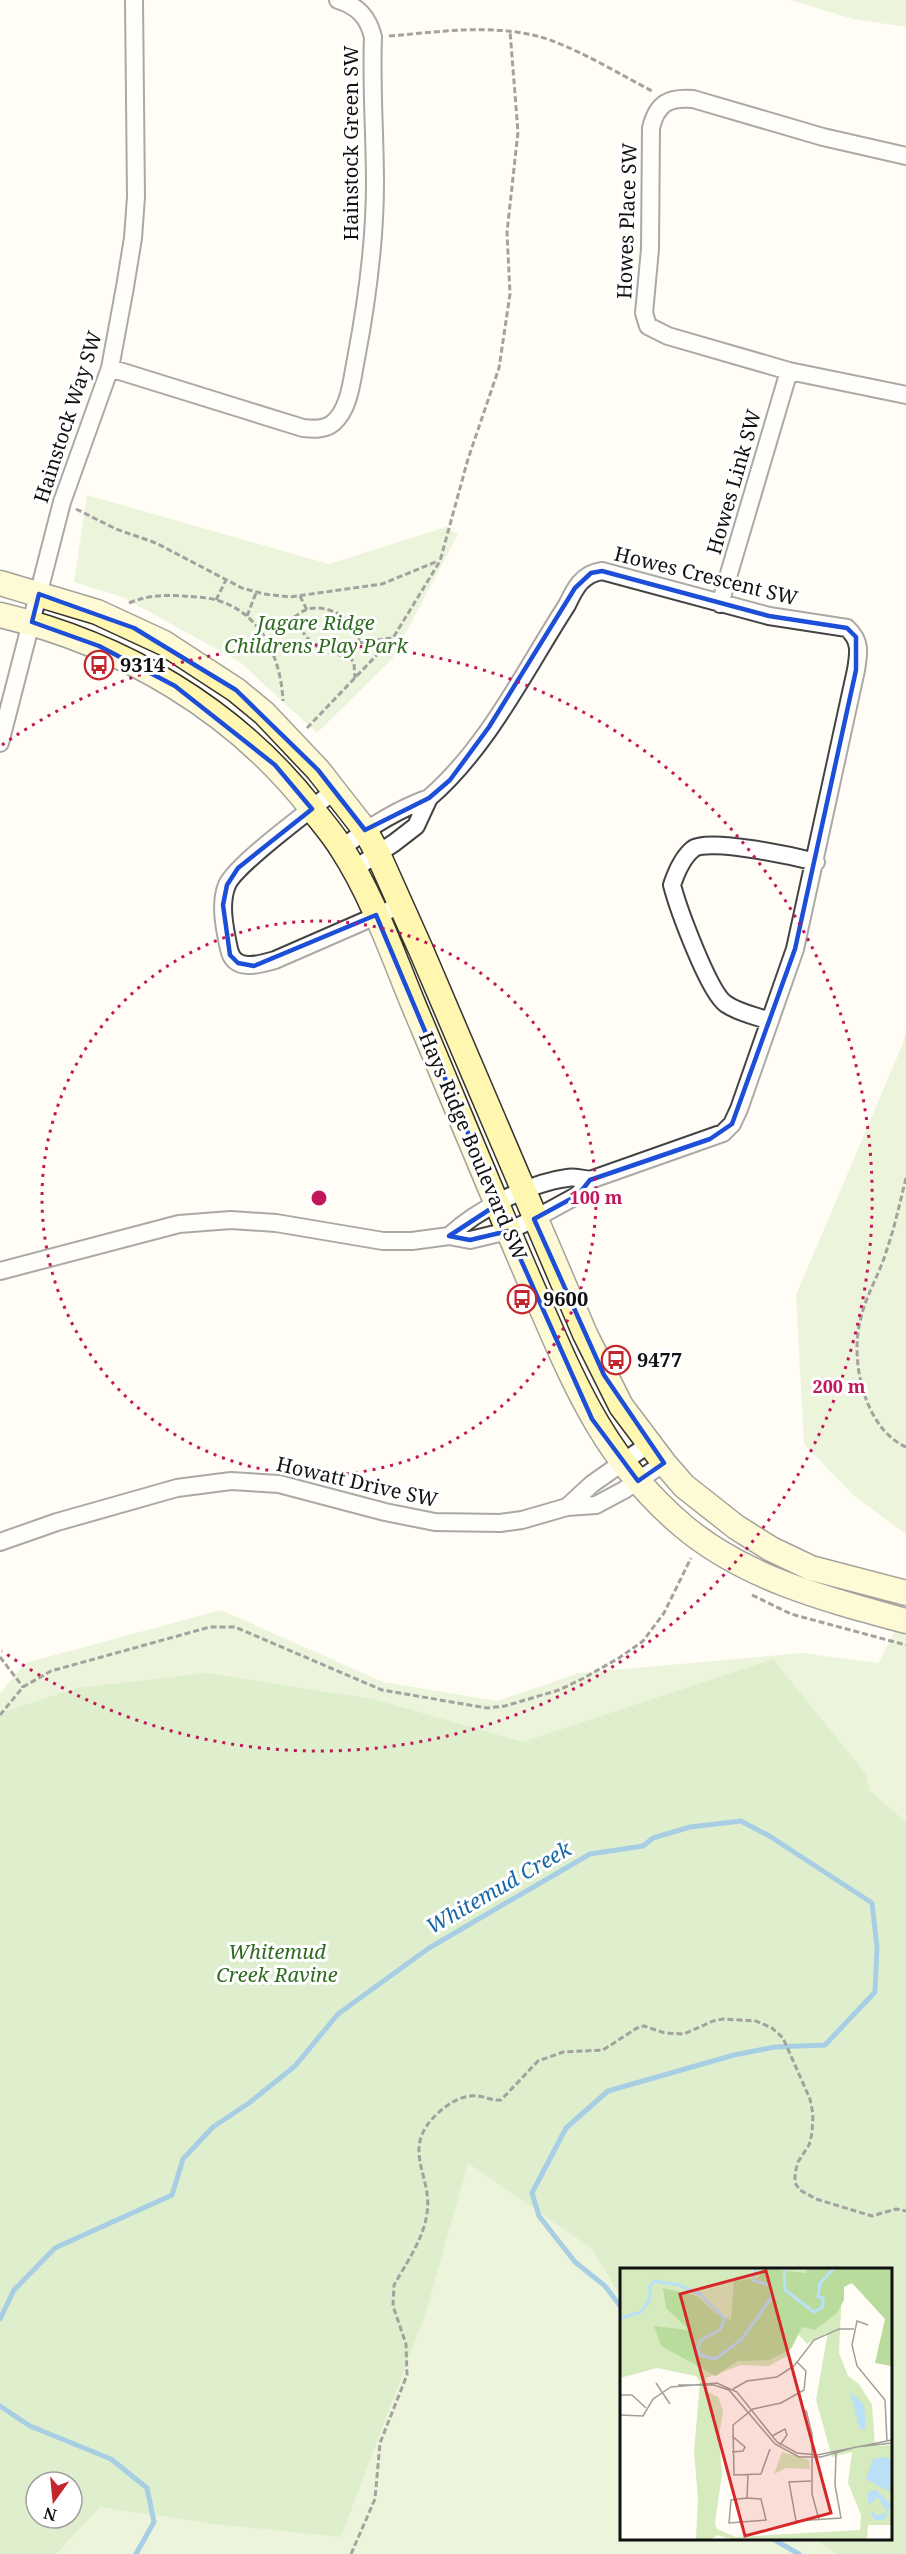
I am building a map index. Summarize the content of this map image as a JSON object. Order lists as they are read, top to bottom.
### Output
{
  "streets": {
    "street": [
      "Hainstock Green SW",
      "Howes Place SW",
      "Hainstock Way SW",
      "Howes Link SW",
      "Howes Crescent SW",
      "Hays Ridge Boulevard SW",
      "Howatt Drive SW"
    ]
  },
  "crossings": [
    ["Hainstock Green SW", "Hainstock Way SW"],
    ["Howes Place SW", "Howes Link SW"],
    ["Hainstock Way SW", "Hays Ridge Boulevard SW"],
    ["Howes Link SW", "Howes Crescent SW"],
    ["Howes Crescent SW", "Hays Ridge Boulevard SW"],
    ["Hays Ridge Boulevard SW", "Howatt Drive SW"]
  ],
  "water": ["Whitemud Creek"],
  "parks": ["Jagare Ridge Childrens Play Park", "Whitemud Creek Ravine"],
  "places": {
    "bus stop": ["9314", "9600", "9477"]
  },
  "north": "bottom",
  "rings": ["100 m", "200 m"]
}
